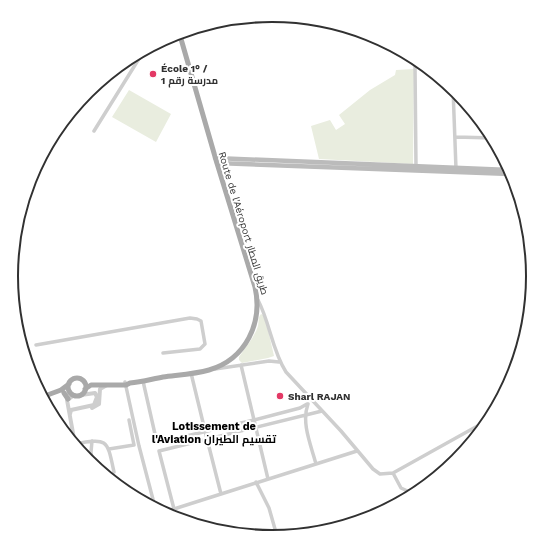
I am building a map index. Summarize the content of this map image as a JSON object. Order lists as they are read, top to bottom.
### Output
{
  "streets": {
    "main road": ["Route de l'Aéroport طريق المطار"]
  },
  "districts": ["Lotissement de l'Aviation تقسيم الطيران"],
  "places": ["École 1° / مدرسة رقم 1", "Sharl RAJAN"]
}
